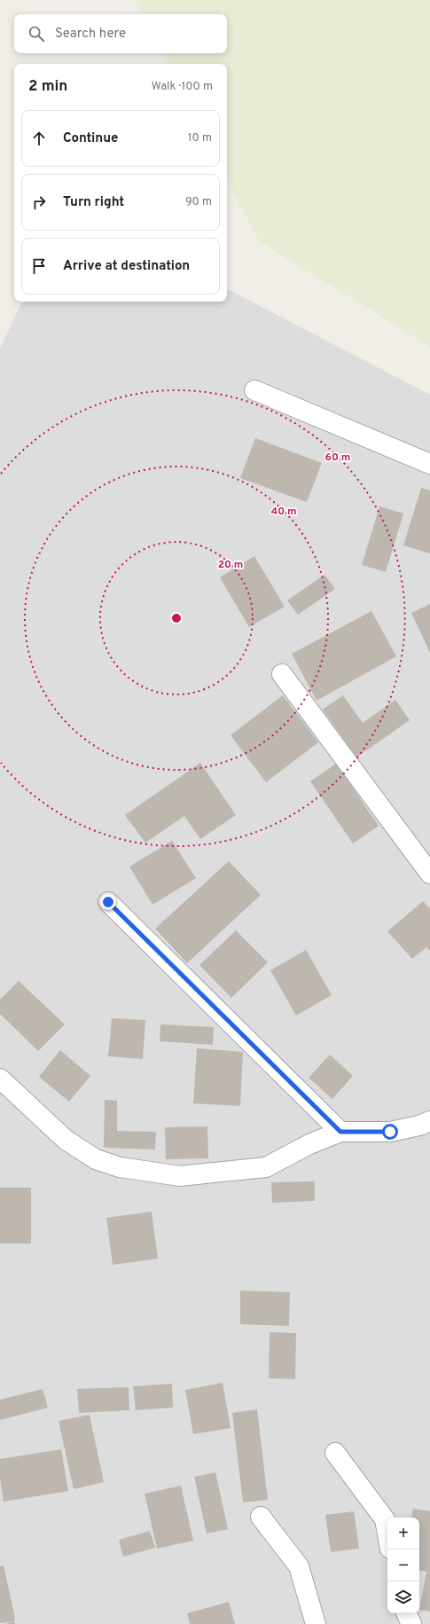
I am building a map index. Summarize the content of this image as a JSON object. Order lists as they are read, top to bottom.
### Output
{
  "page": {
    "search": "Search here",
    "heading": ["2 min", "Walk · 100 m"],
    "list": [
      ["Continue", "10 m"],
      ["Turn right", "90 m"],
      "Arrive at destination"
    ],
    "map_buttons": ["+", "−"]
  },
  "rings": ["60 m", "40 m", "20 m"]
}
